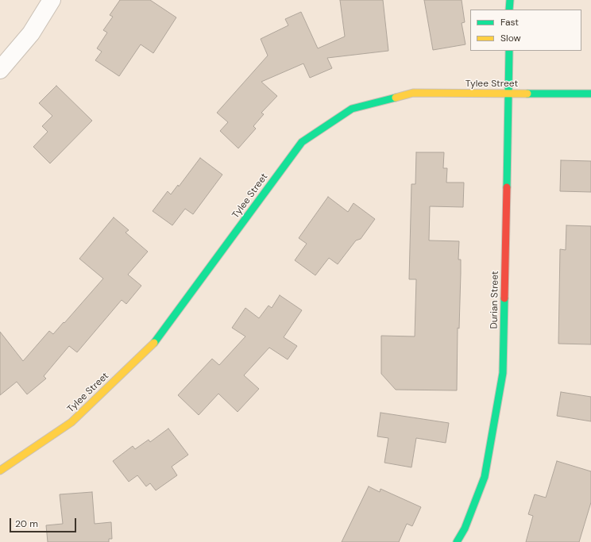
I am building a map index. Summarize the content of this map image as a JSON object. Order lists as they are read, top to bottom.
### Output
{
  "streets": {
    "street": ["Tylee Street", "Durian Street"]
  },
  "crossings": [
    ["Tylee Street", "Durian Street"]
  ],
  "legend": ["Fast", "Slow"],
  "scale_bar": "20 m"
}
